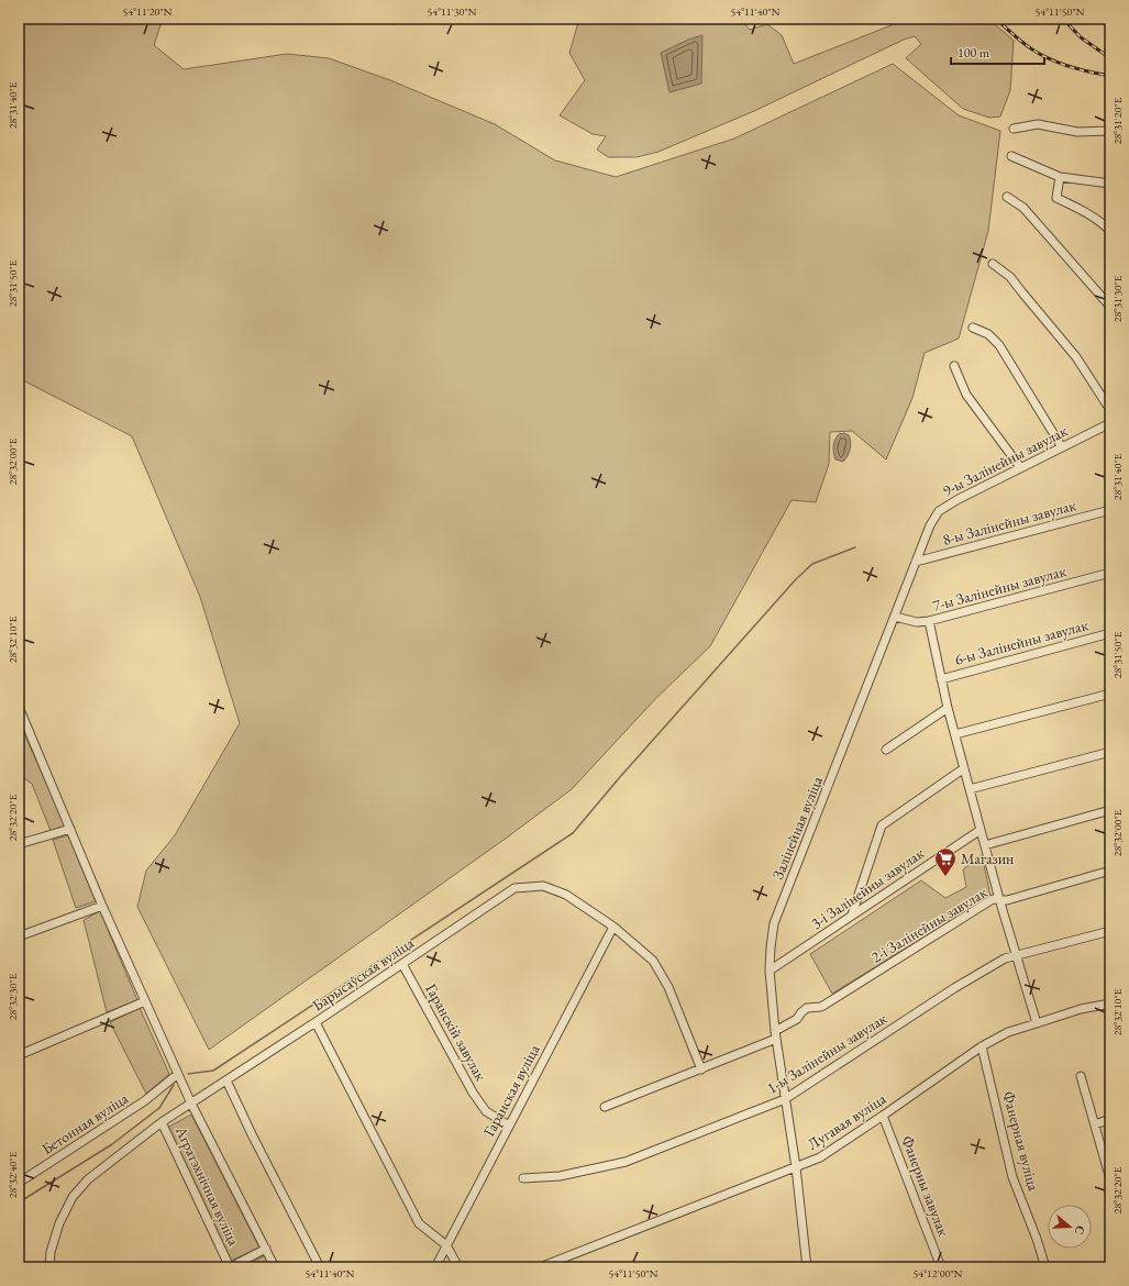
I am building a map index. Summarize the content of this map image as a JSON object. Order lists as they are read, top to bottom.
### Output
{
  "streets": {
    "street": [
      "9-ы Залінейны завулак",
      "8-ы Залінейны завулак",
      "7-ы Залінейны завулак",
      "6-ы Залінейны завулак",
      "Залінейная вуліца",
      "3-і Залінейны завулак",
      "2-і Залінейны завулак",
      "Барысаўская вуліца",
      "Гаранскій завулак",
      "1-ы Залінейны завулак",
      "Гаранская вуліца",
      "Лугавая вуліца",
      "Бетонная вуліца",
      "Фанерная вуліца",
      "Агратэхнічная вуліца",
      "Фанерны завулак"
    ]
  },
  "crossings": [
    ["9-ы Залінейны завулак", "8-ы Залінейны завулак"],
    ["9-ы Залінейны завулак", "Залінейная вуліца"],
    ["8-ы Залінейны завулак", "Залінейная вуліца"],
    ["7-ы Залінейны завулак", "Залінейная вуліца"],
    ["Залінейная вуліца", "3-і Залінейны завулак"],
    ["Залінейная вуліца", "2-і Залінейны завулак"],
    ["Залінейная вуліца", "1-ы Залінейны завулак"],
    ["Залінейная вуліца", "Лугавая вуліца"],
    ["Барысаўская вуліца", "Гаранскій завулак"],
    ["Барысаўская вуліца", "Гаранская вуліца"],
    ["Барысаўская вуліца", "Агратэхнічная вуліца"],
    ["Гаранскій завулак", "Гаранская вуліца"],
    ["Лугавая вуліца", "Фанерная вуліца"],
    ["Лугавая вуліца", "Фанерны завулак"]
  ],
  "places": {
    "supermarket": ["Магазин"]
  },
  "scale_bar": "100 m",
  "north": "right",
  "coordinates": [
    "54°11'20\"N",
    "54°11'30\"N",
    "54°11'40\"N",
    "54°11'50\"N",
    "28°31'40\"E",
    "28°31'20\"E",
    "28°31'50\"E",
    "28°31'30\"E",
    "28°32'00\"E",
    "28°32'10\"E",
    "28°32'20\"E",
    "28°32'30\"E",
    "28°32'40\"E",
    "54°12'00\"N"
  ]
}
